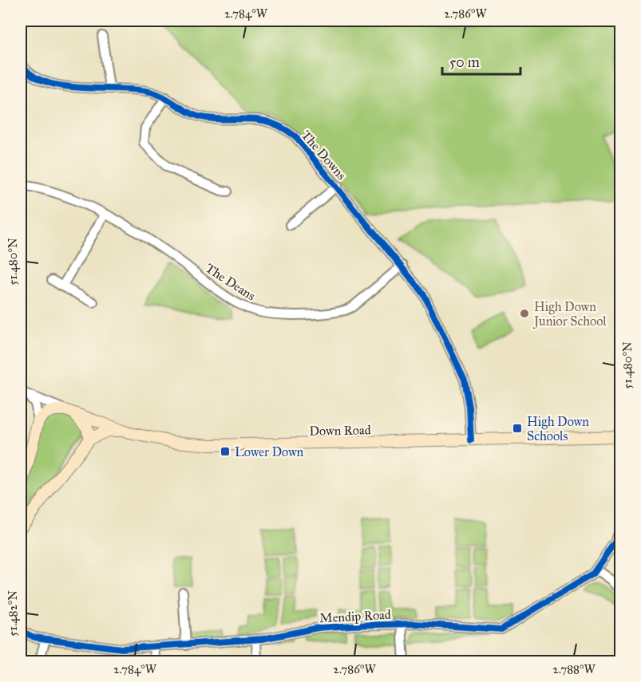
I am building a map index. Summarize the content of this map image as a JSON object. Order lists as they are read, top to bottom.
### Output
{
  "streets": {
    "street": [
      "The Downs",
      "The Deans",
      "Down Road",
      "Mendip Road"
    ]
  },
  "crossings": [
    ["The Downs", "The Deans"],
    ["The Downs", "Down Road"]
  ],
  "places": {
    "other": ["High Down Junior School"],
    "transit": ["High Down Schools", "Lower Down"]
  },
  "scale_bar": "50 m",
  "coordinates": [
    "2.784°W",
    "2.786°W",
    "51.480°N",
    "51.482°N",
    "2.788°W"
  ]
}
